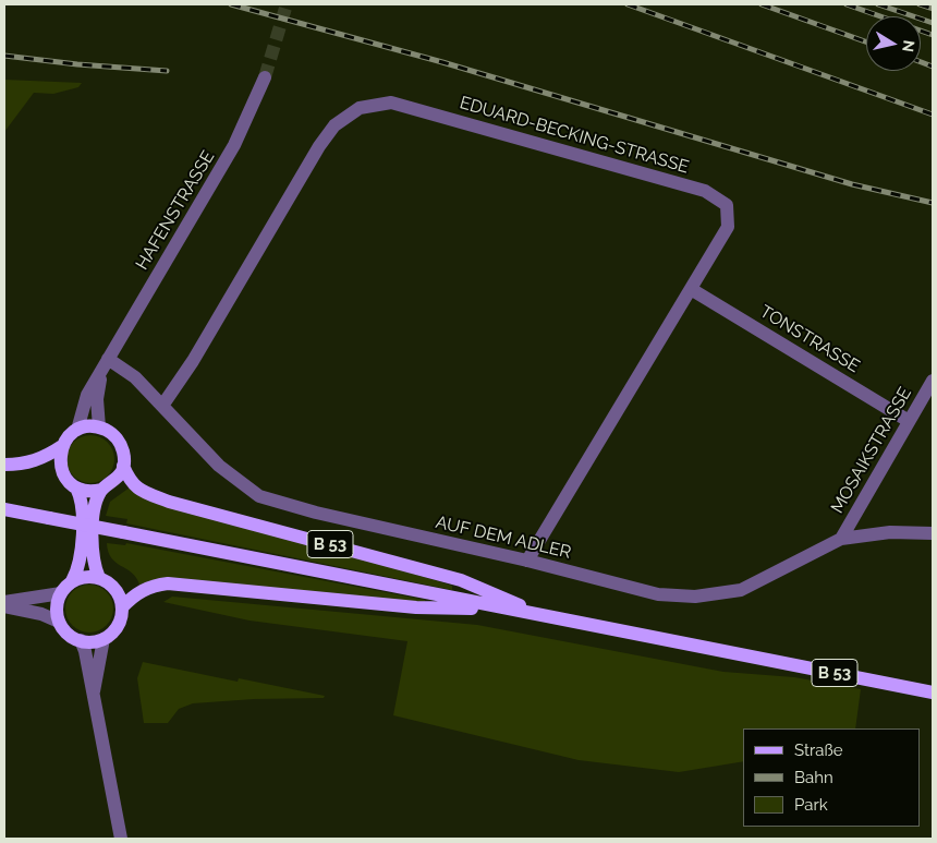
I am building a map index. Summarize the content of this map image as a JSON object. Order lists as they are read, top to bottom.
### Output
{
  "streets": {
    "main road": ["B 53"],
    "street": [
      "EDUARD-BECKING-STRASSE",
      "HAFENSTRASSE",
      "TONSTRASSE",
      "MOSAIKSTRASSE",
      "AUF DEM ADLER"
    ]
  },
  "crossings": [
    ["EDUARD-BECKING-STRASSE", "TONSTRASSE"],
    ["EDUARD-BECKING-STRASSE", "AUF DEM ADLER"],
    ["HAFENSTRASSE", "AUF DEM ADLER"],
    ["HAFENSTRASSE", "B 53"],
    ["TONSTRASSE", "MOSAIKSTRASSE"],
    ["MOSAIKSTRASSE", "AUF DEM ADLER"]
  ],
  "legend": ["Straße", "Bahn", "Park"],
  "north": "right"
}
